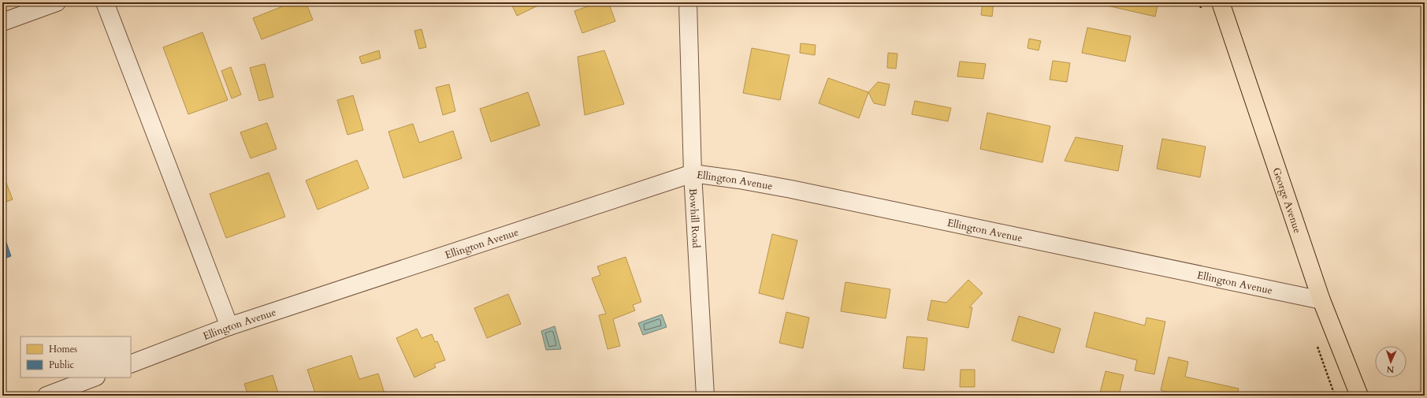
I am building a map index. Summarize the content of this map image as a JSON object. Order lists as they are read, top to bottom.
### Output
{
  "streets": {
    "main road": ["George Avenue"],
    "street": ["Ellington Avenue", "Bowhill Road"]
  },
  "crossings": [
    ["Ellington Avenue", "George Avenue"],
    ["Ellington Avenue", "Bowhill Road"]
  ],
  "legend": ["Homes", "Public"],
  "north": "bottom"
}
